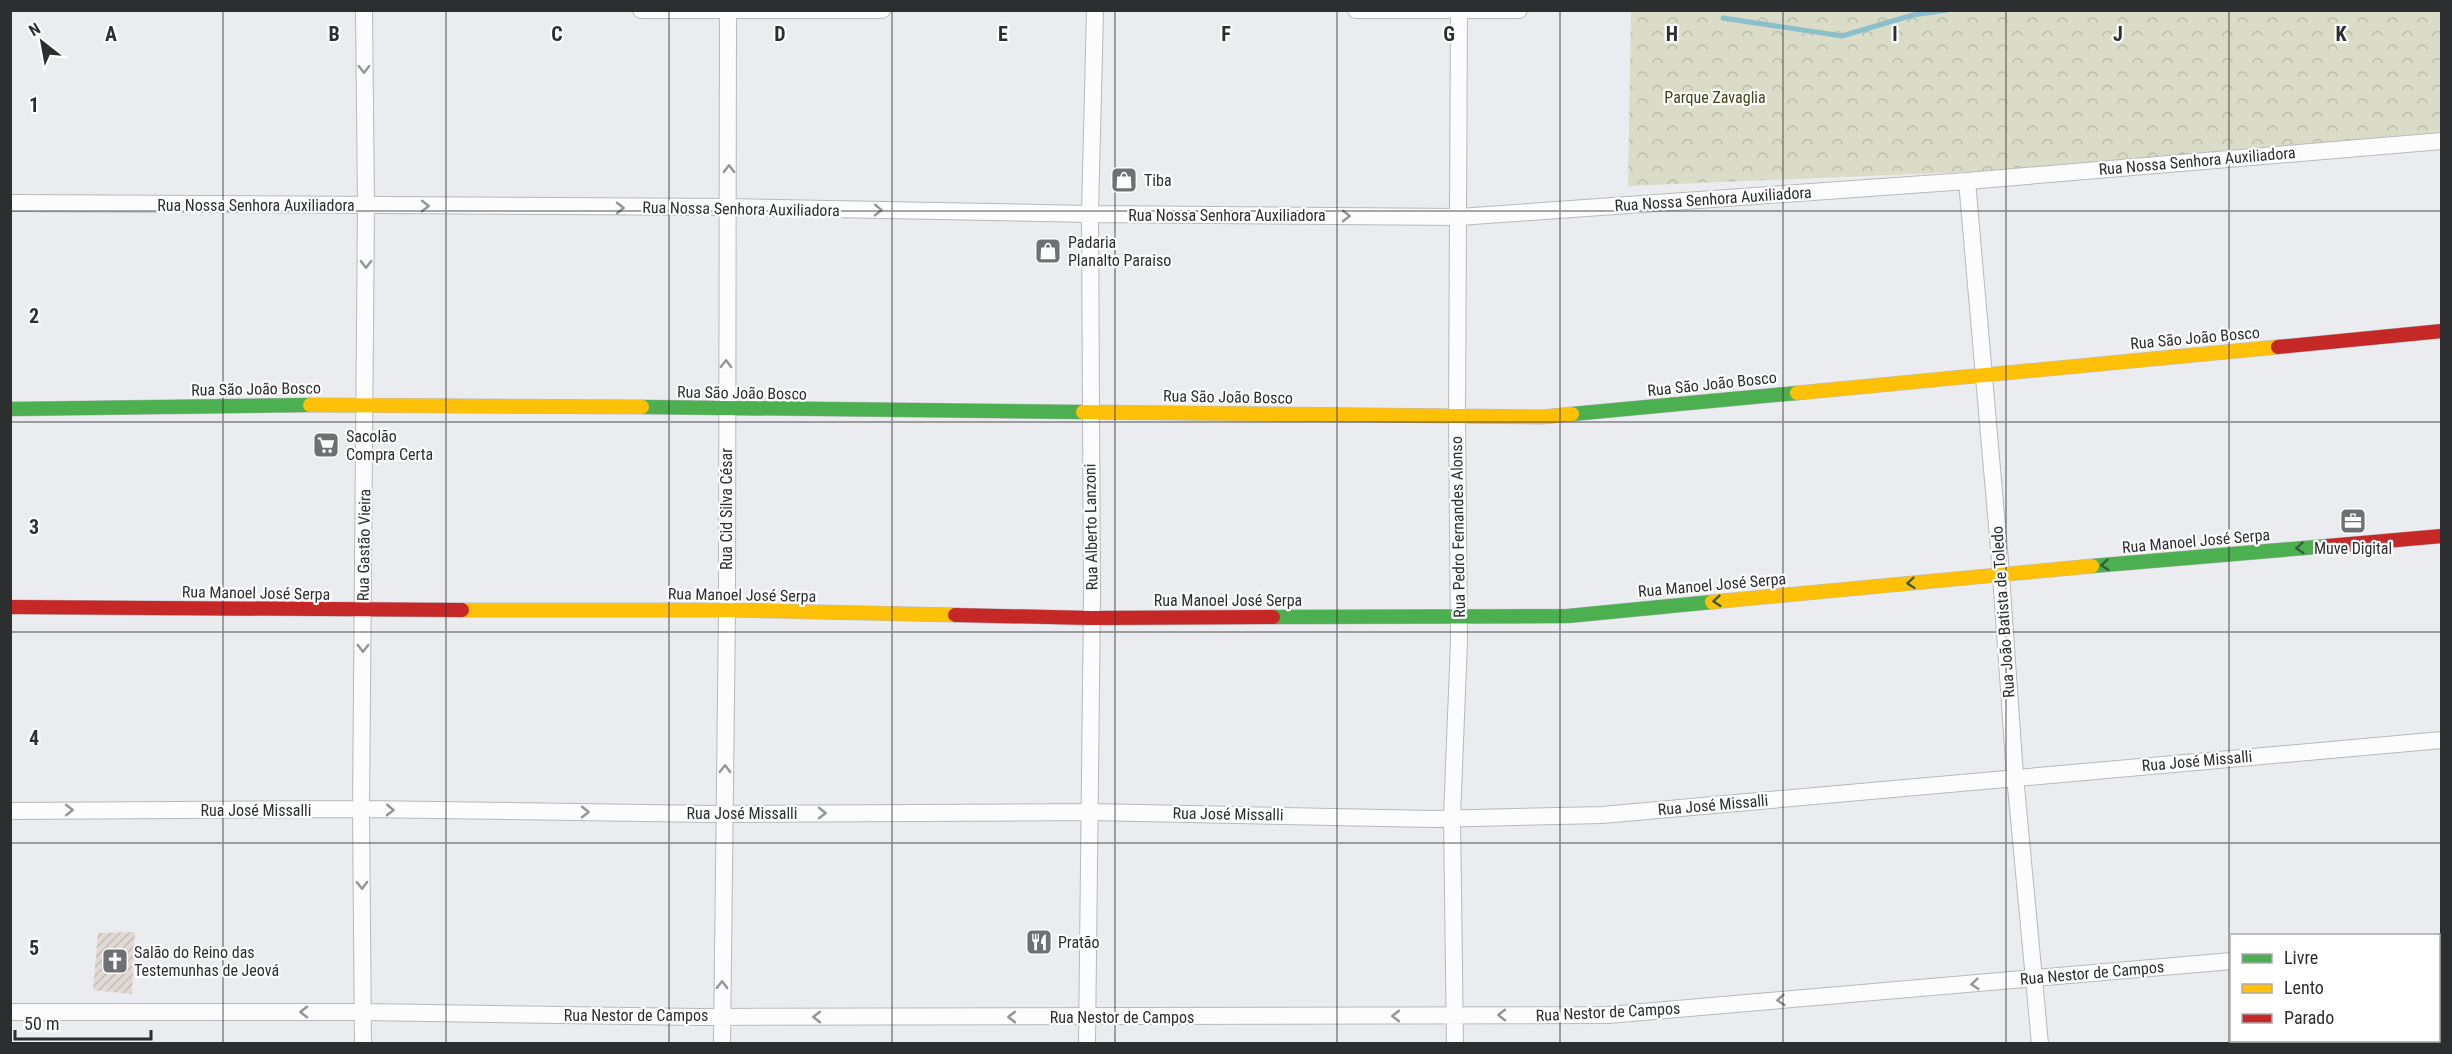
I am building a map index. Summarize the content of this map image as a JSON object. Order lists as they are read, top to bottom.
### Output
{
  "streets": {
    "street": [
      "Rua Nossa Senhora Auxiliadora",
      "Rua São João Bosco",
      "Rua Cid Silva César",
      "Rua Alberto Lanzoni",
      "Rua Pedro Fernandes Alonso",
      "Rua Manoel José Serpa",
      "Rua Gastão Vieira",
      "Rua João Batista de Toledo",
      "Rua José Missalli",
      "Rua Nestor de Campos"
    ]
  },
  "crossings": [
    ["Rua Nossa Senhora Auxiliadora", "Rua Cid Silva César"],
    ["Rua Nossa Senhora Auxiliadora", "Rua Alberto Lanzoni"],
    ["Rua Nossa Senhora Auxiliadora", "Rua Pedro Fernandes Alonso"],
    ["Rua Nossa Senhora Auxiliadora", "Rua Gastão Vieira"],
    ["Rua Nossa Senhora Auxiliadora", "Rua João Batista de Toledo"],
    ["Rua São João Bosco", "Rua Cid Silva César"],
    ["Rua São João Bosco", "Rua Alberto Lanzoni"],
    ["Rua São João Bosco", "Rua Pedro Fernandes Alonso"],
    ["Rua São João Bosco", "Rua Gastão Vieira"],
    ["Rua São João Bosco", "Rua João Batista de Toledo"],
    ["Rua Cid Silva César", "Rua Manoel José Serpa"],
    ["Rua Cid Silva César", "Rua José Missalli"],
    ["Rua Cid Silva César", "Rua Nestor de Campos"],
    ["Rua Alberto Lanzoni", "Rua Manoel José Serpa"],
    ["Rua Alberto Lanzoni", "Rua José Missalli"],
    ["Rua Alberto Lanzoni", "Rua Nestor de Campos"],
    ["Rua Pedro Fernandes Alonso", "Rua Manoel José Serpa"],
    ["Rua Pedro Fernandes Alonso", "Rua José Missalli"],
    ["Rua Pedro Fernandes Alonso", "Rua Nestor de Campos"],
    ["Rua Manoel José Serpa", "Rua Gastão Vieira"],
    ["Rua Manoel José Serpa", "Rua João Batista de Toledo"],
    ["Rua Gastão Vieira", "Rua José Missalli"],
    ["Rua Gastão Vieira", "Rua Nestor de Campos"],
    ["Rua João Batista de Toledo", "Rua José Missalli"],
    ["Rua João Batista de Toledo", "Rua Nestor de Campos"]
  ],
  "one_way": [
    "Rua Nossa Senhora Auxiliadora",
    "Rua Cid Silva César",
    "Rua Manoel José Serpa",
    "Rua Gastão Vieira",
    "Rua José Missalli",
    "Rua Nestor de Campos"
  ],
  "parks": ["Parque Zavaglia"],
  "places": {
    "shop": ["Tiba", "Padaria Planalto Paraiso"],
    "supermarket": ["Sacolão Compra Certa"],
    "office": ["Muve Digital"],
    "restaurant": ["Pratão"],
    "church": ["Salão do Reino das Testemunhas de Jeová"]
  },
  "legend": ["Livre", "Lento", "Parado"],
  "scale_bar": "50 m",
  "north": "top left",
  "grid": {
    "columns": [
      "A",
      "B",
      "C",
      "D",
      "E",
      "F",
      "G",
      "H",
      "I",
      "J",
      "K"
    ],
    "rows": [
      "1",
      "2",
      "3",
      "4",
      "5"
    ]
  }
}
